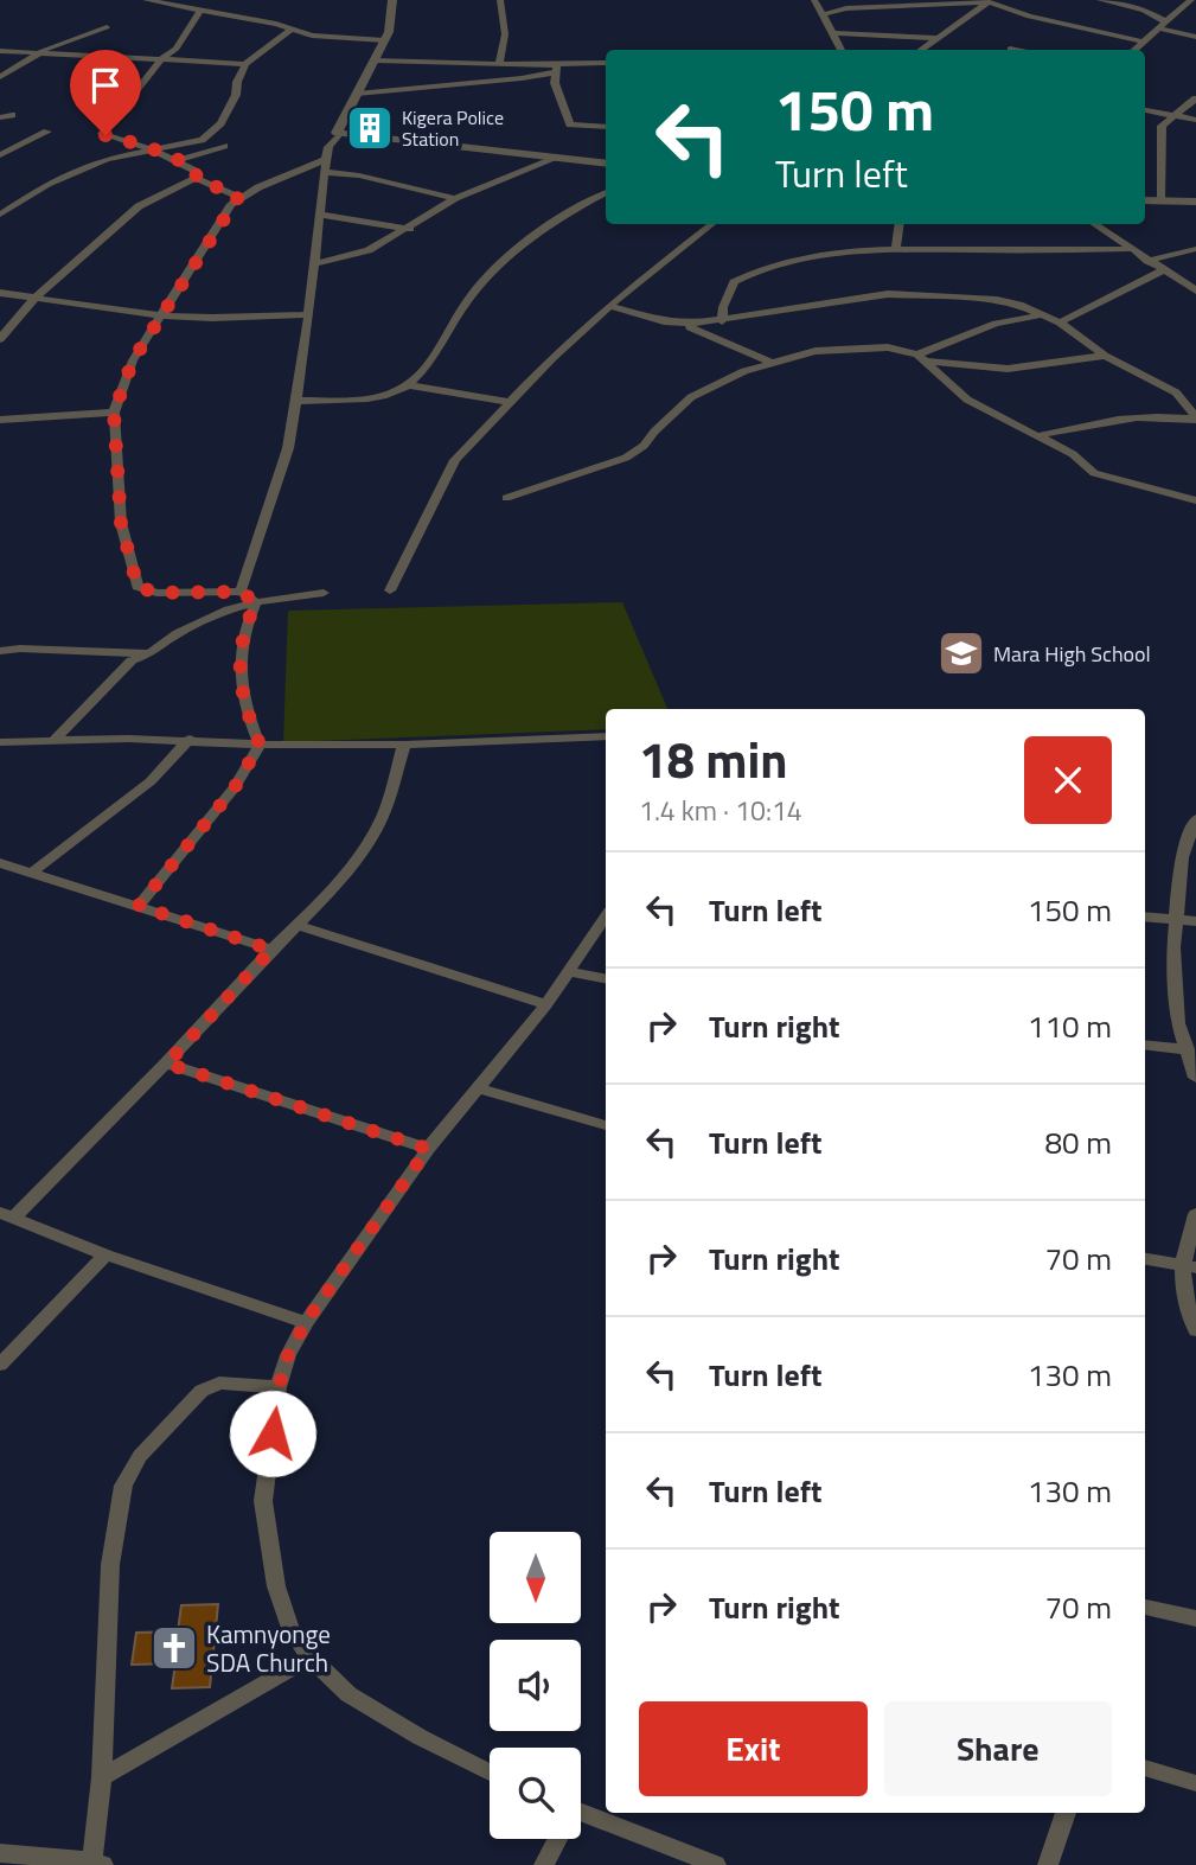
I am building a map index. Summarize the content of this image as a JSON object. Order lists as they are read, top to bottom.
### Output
{
  "places": {
    "building": ["Kigera Police Station"],
    "school or university": ["Mara High School"],
    "church": ["Kamnyonge SDA Church"]
  },
  "north": "bottom",
  "page": {
    "turn": ["150 m", "Turn left"],
    "heading": ["18 min", "1.4 km · 10:14"],
    "list": [
      {
        "name": "Turn left",
        "value": "150 m"
      },
      {
        "name": "Turn right",
        "value": "110 m"
      },
      {
        "name": "Turn left",
        "value": "80 m"
      },
      {
        "name": "Turn right",
        "value": "70 m"
      },
      {
        "name": "Turn left",
        "value": "130 m"
      },
      {
        "name": "Turn left",
        "value": "130 m"
      },
      {
        "name": "Turn right",
        "value": "70 m"
      }
    ],
    "buttons": ["Exit", "Share"]
  }
}
